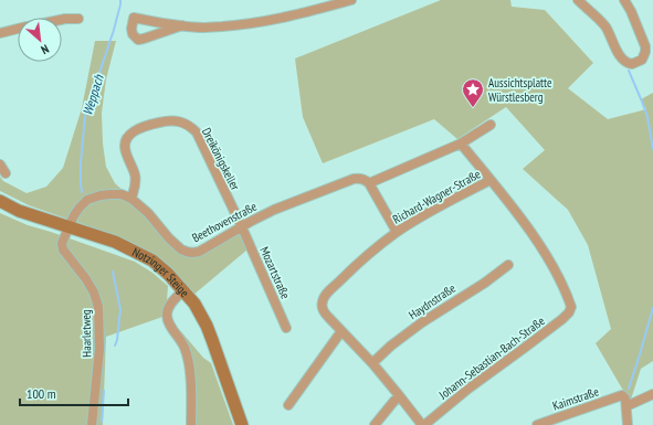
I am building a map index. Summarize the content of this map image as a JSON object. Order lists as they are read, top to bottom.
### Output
{
  "streets": {
    "main road": ["Notzinger Steige"],
    "street": [
      "Dreikönigskeller",
      "Richard-Wagner-Straße",
      "Beethovenstraße",
      "Mozartstraße",
      "Haydnstraße",
      "Haarletweg",
      "Johann-Sebastian-Bach-Straße",
      "Kaimstraße"
    ]
  },
  "crossings": [
    ["Dreikönigskeller", "Beethovenstraße"],
    ["Dreikönigskeller", "Mozartstraße"],
    ["Richard-Wagner-Straße", "Johann-Sebastian-Bach-Straße"],
    ["Beethovenstraße", "Mozartstraße"],
    ["Beethovenstraße", "Notzinger Steige"],
    ["Beethovenstraße", "Haarletweg"],
    ["Notzinger Steige", "Haarletweg"]
  ],
  "water": ["Weppach"],
  "places": {
    "place": ["Aussichtsplatte Würstlesberg"]
  },
  "scale_bar": "100 m",
  "north": "bottom right"
}
